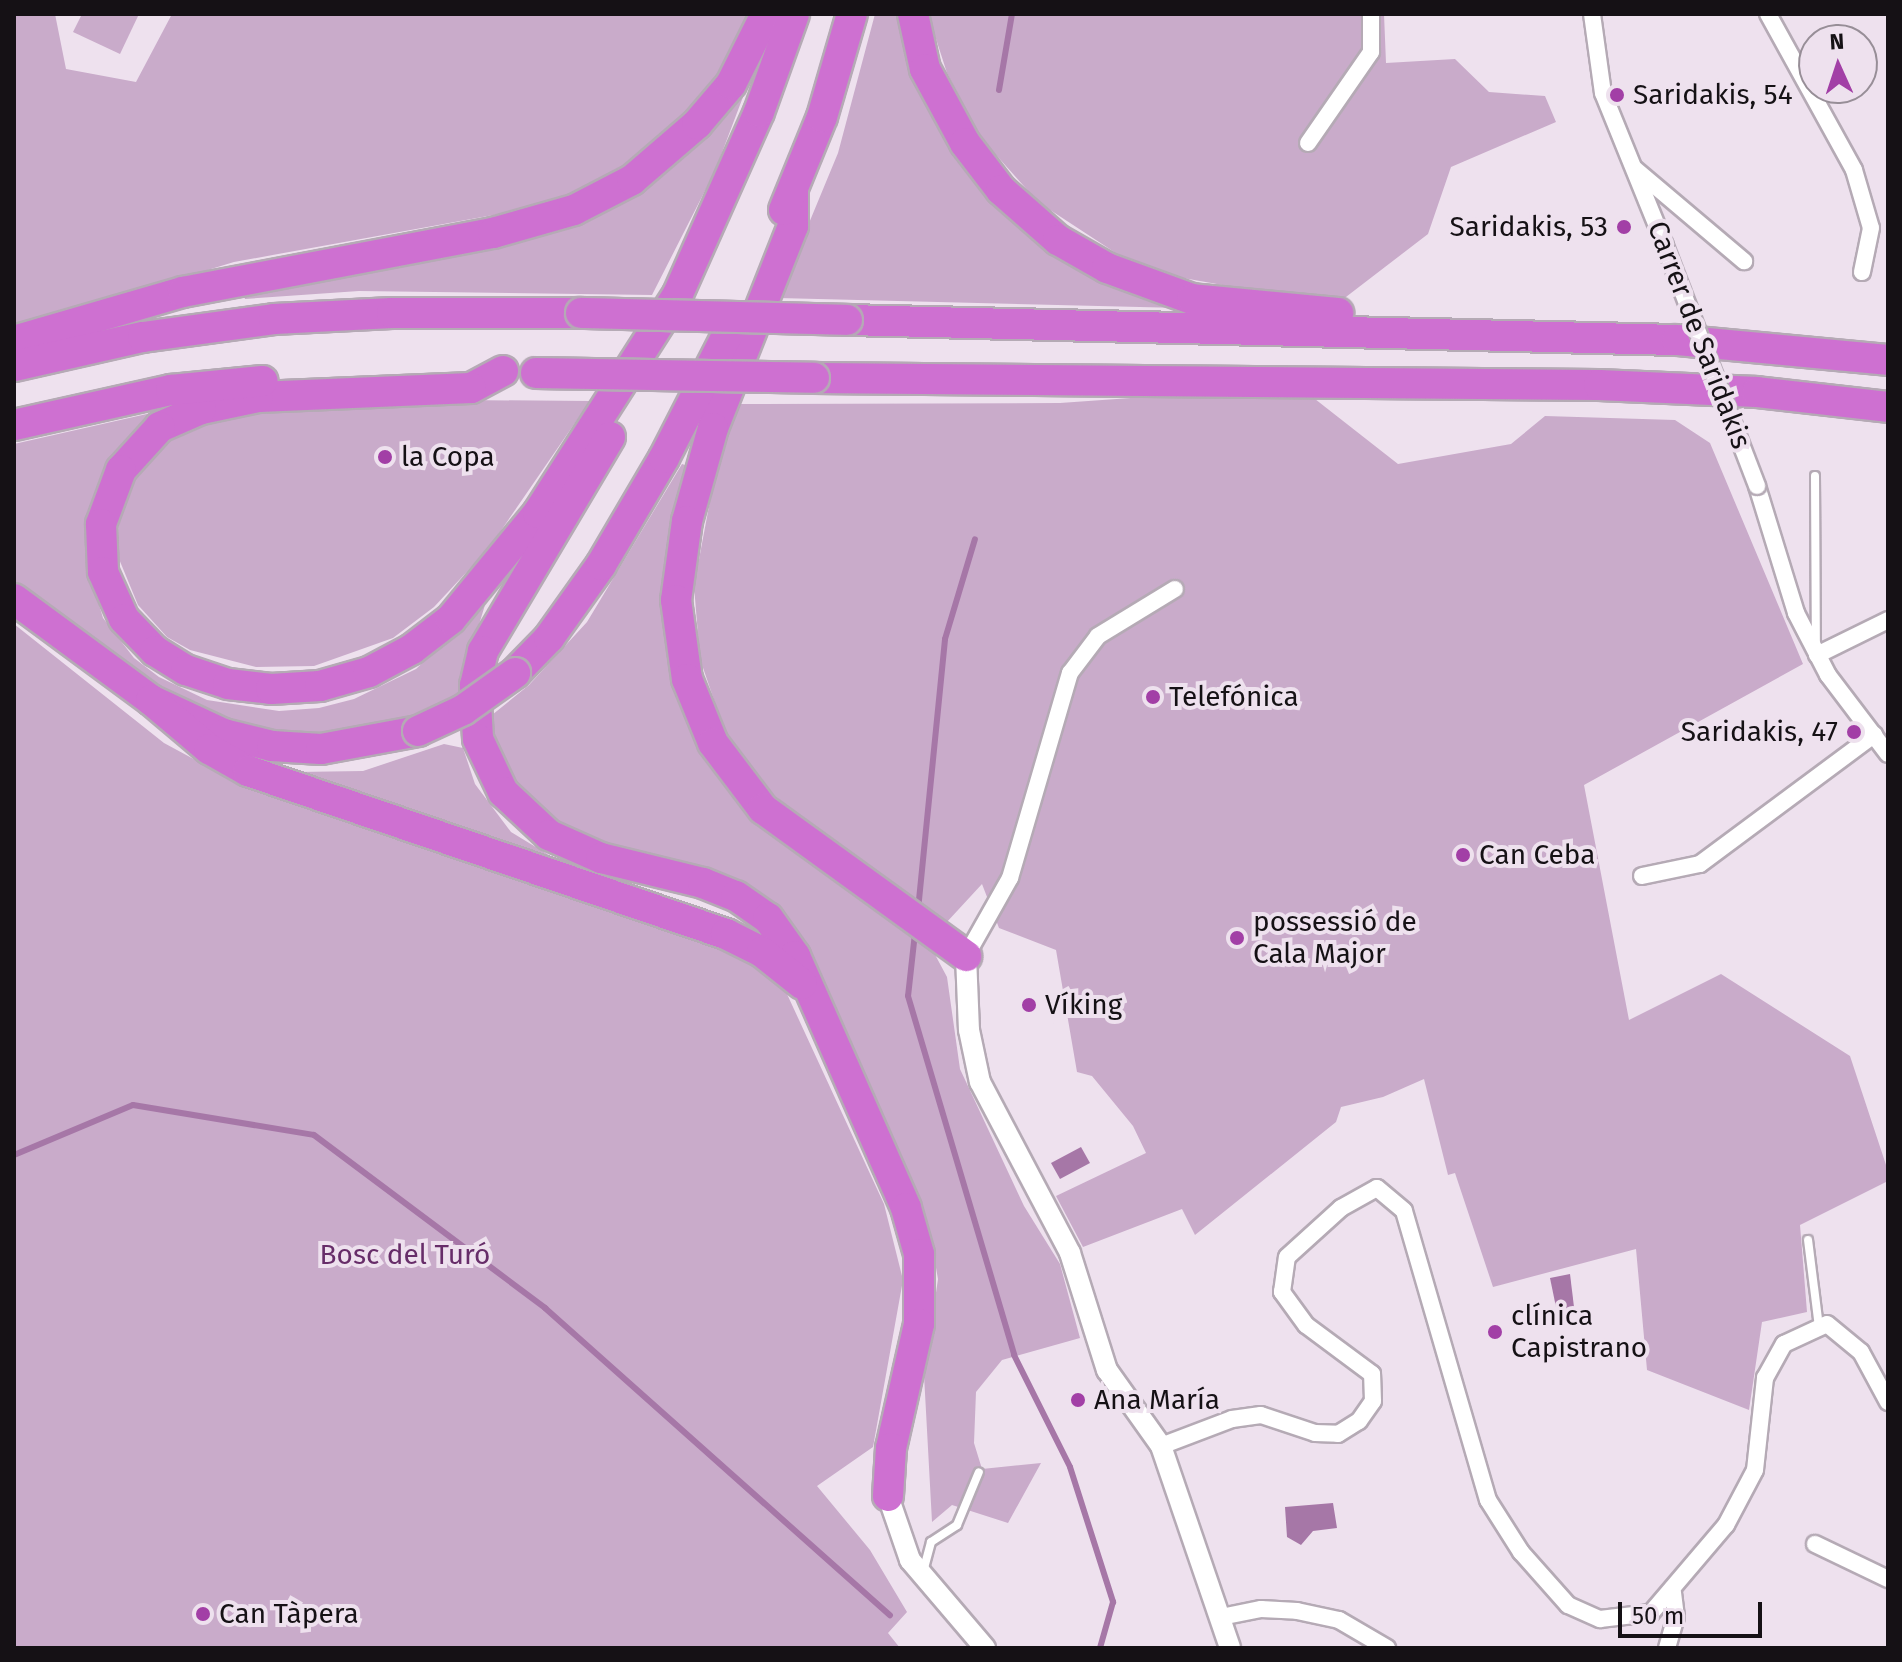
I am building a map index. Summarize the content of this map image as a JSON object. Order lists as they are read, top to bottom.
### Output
{
  "streets": {
    "street": ["Carrer de Saridakis"]
  },
  "parks": ["Bosc del Turó"],
  "places": [
    "Saridakis, 54",
    "Saridakis, 53",
    "la Copa",
    "Telefónica",
    "Saridakis, 47",
    "Can Ceba",
    "possessió de Cala Major",
    "Víking",
    "clínica Capistrano",
    "Ana María",
    "Can Tàpera"
  ],
  "scale_bar": "50 m",
  "north": "top"
}
